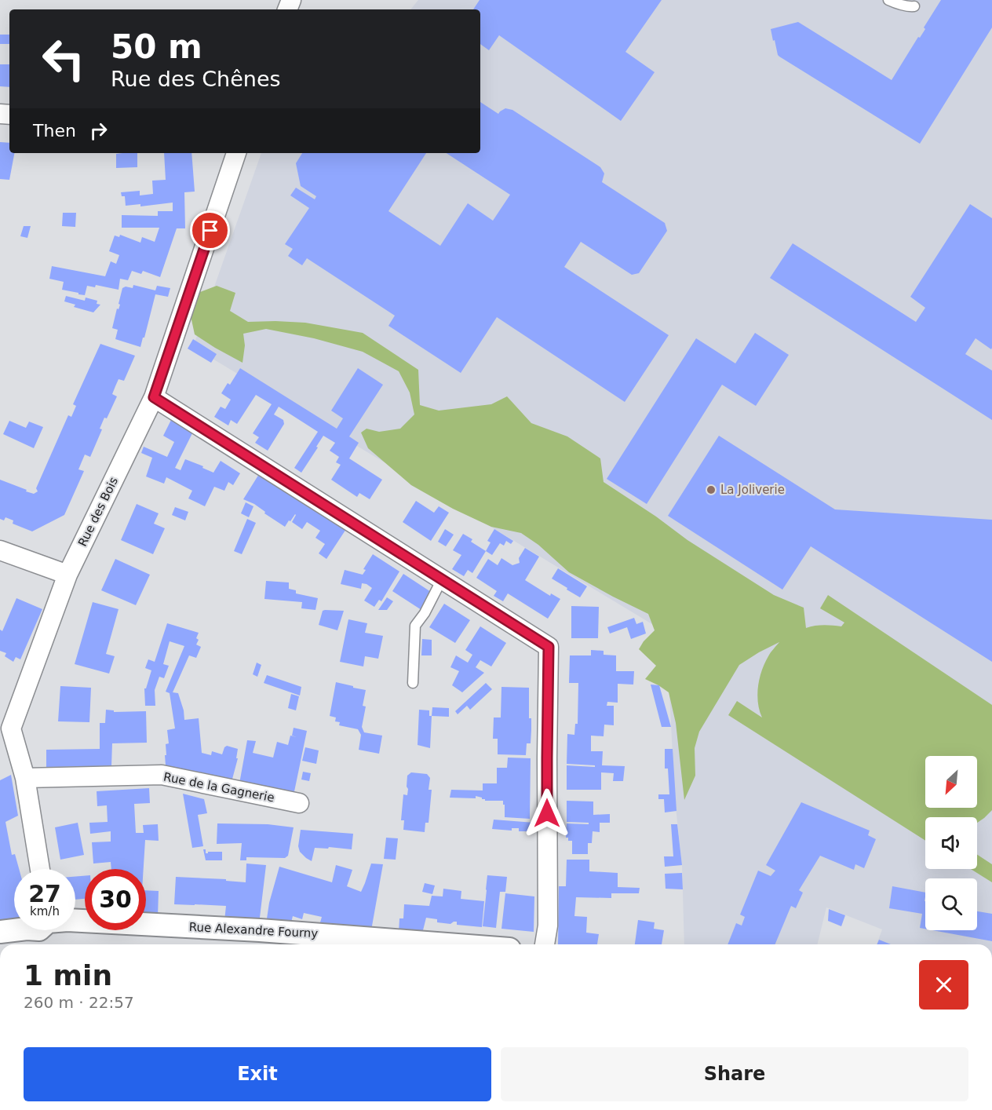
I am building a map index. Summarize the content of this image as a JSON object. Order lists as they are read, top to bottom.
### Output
{
  "streets": {
    "street": ["Rue des Bois", "Rue de la Gagnerie", "Rue Alexandre Fourny"]
  },
  "crossings": [
    ["Rue des Bois", "Rue de la Gagnerie"]
  ],
  "places": ["La Joliverie"],
  "north": "bottom left",
  "page": {
    "turn": ["50 m", "Rue des Chênes"],
    "then": "Then",
    "speed": "27 km/h",
    "limit": "30",
    "heading": ["1 min", "260 m · 22:57"],
    "buttons": ["Exit", "Share"]
  }
}
